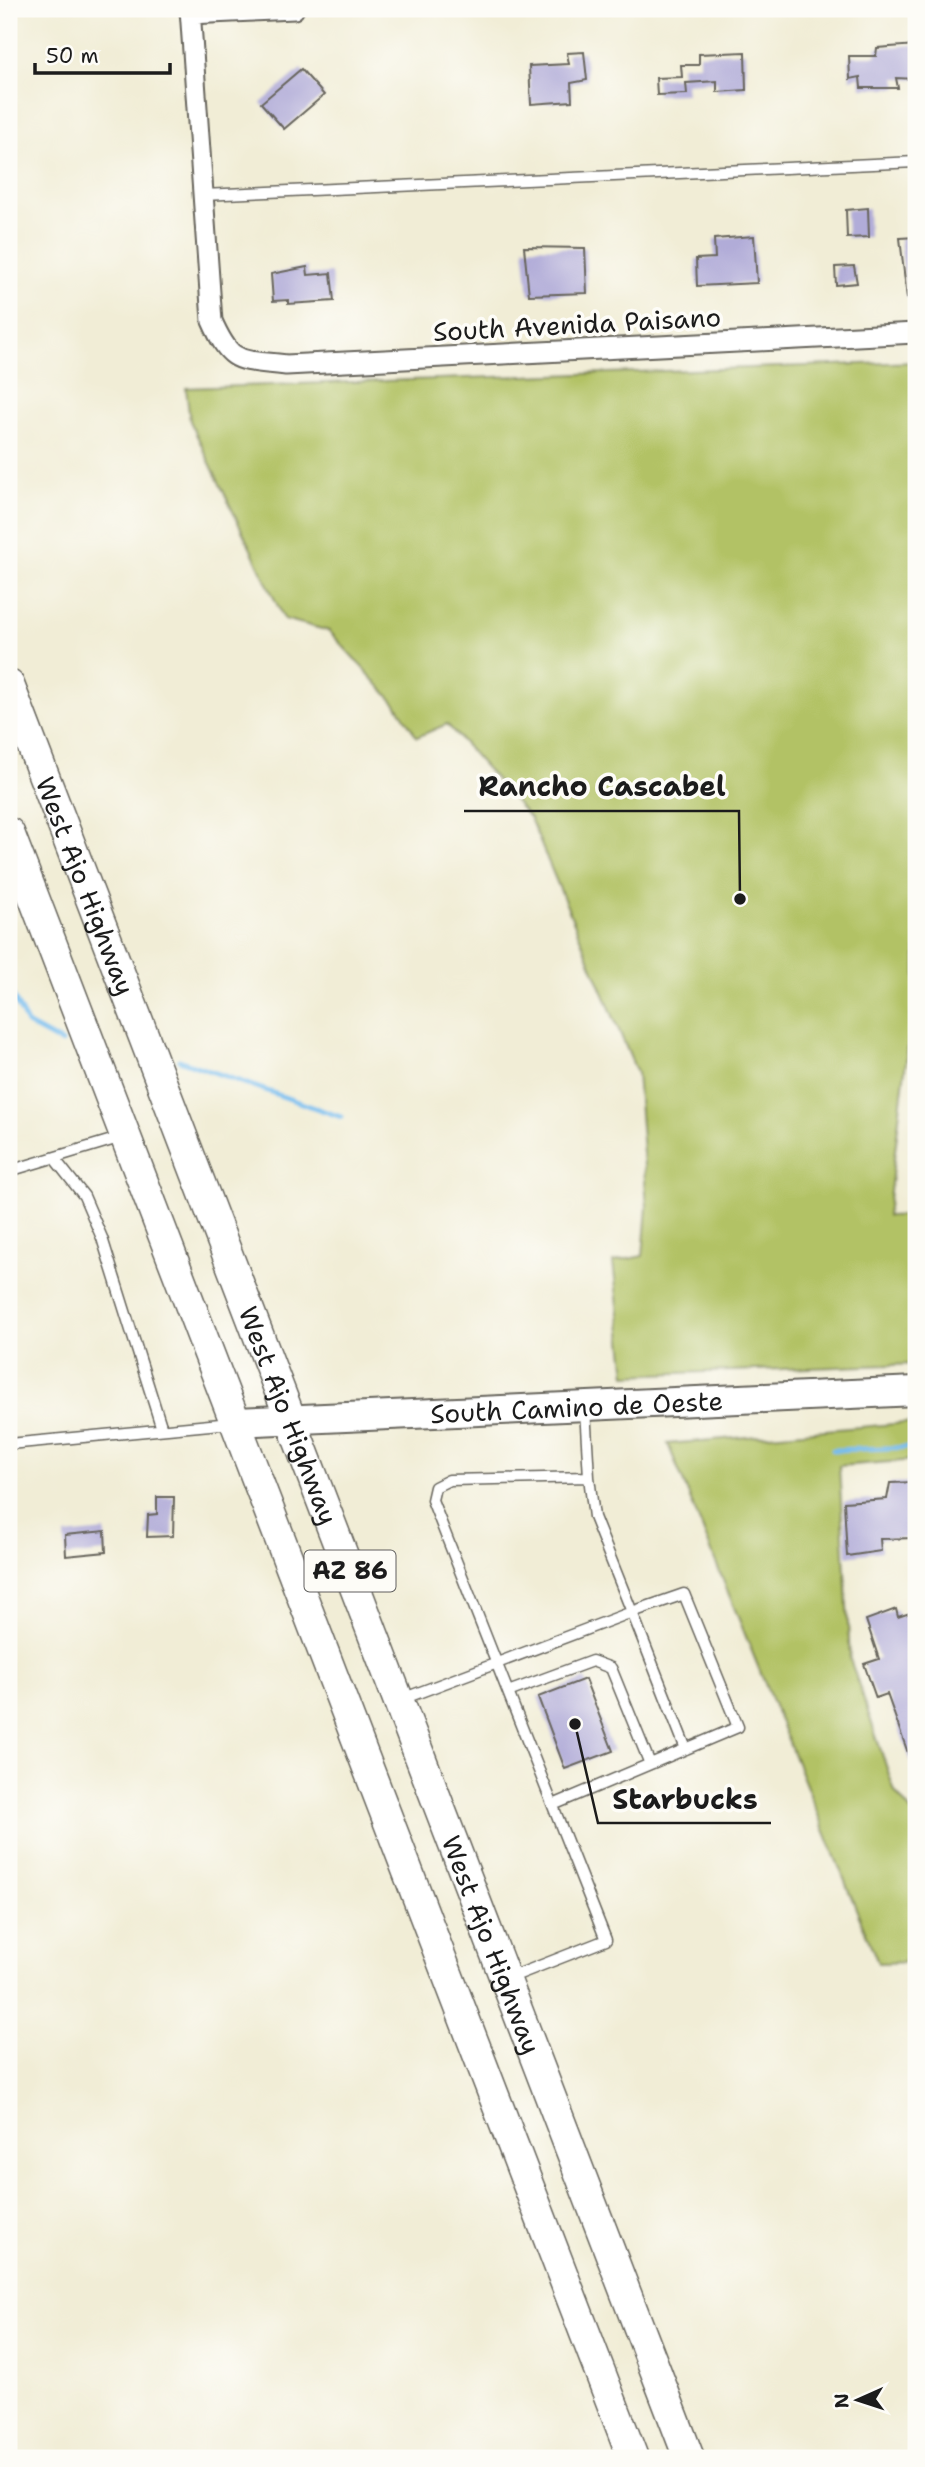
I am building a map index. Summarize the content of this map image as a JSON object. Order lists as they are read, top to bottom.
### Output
{
  "streets": {
    "main road": ["West Ajo Highway", "AZ 86"],
    "street": ["South Avenida Paisano", "South Camino de Oeste"]
  },
  "crossings": [
    ["West Ajo Highway", "South Camino de Oeste"]
  ],
  "places": ["Rancho Cascabel", "Starbucks"],
  "scale_bar": "50 m",
  "north": "left"
}
